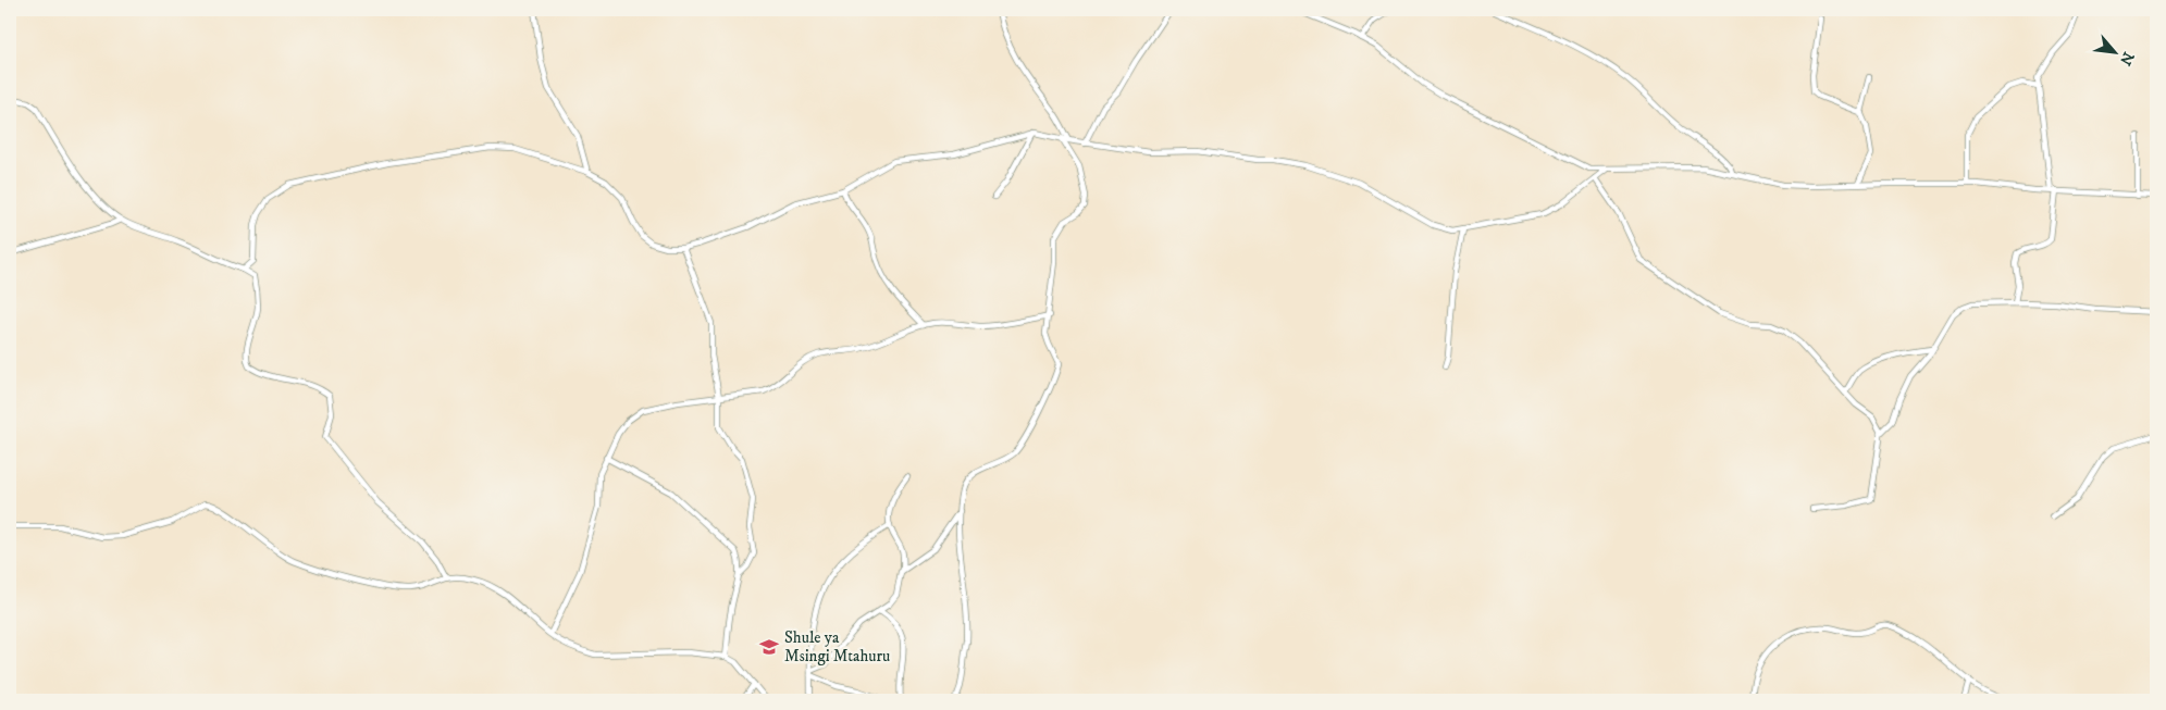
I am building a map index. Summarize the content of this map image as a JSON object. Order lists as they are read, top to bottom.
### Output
{
  "places": {
    "school or university": ["Shule ya Msingi Mtahuru"]
  },
  "north": "bottom right"
}
